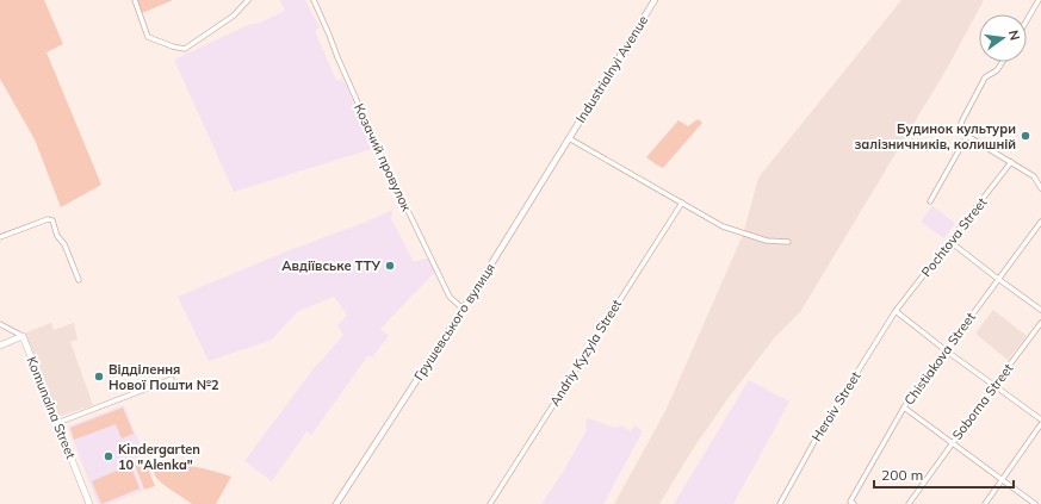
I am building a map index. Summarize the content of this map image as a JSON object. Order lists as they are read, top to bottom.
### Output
{
  "streets": {
    "main road": ["Komunalna Street"],
    "street": [
      "Industrialnyi Avenue",
      "Козачий провулок",
      "Pochtova Street",
      "Грушевського вулиця",
      "Andriy Kyzyla Street",
      "Chistiakova Street",
      "Soborna Street",
      "Heroiv Street"
    ]
  },
  "crossings": [
    ["Industrialnyi Avenue", "Грушевського вулиця"],
    ["Козачий провулок", "Грушевського вулиця"],
    ["Pochtova Street", "Heroiv Street"]
  ],
  "places": [
    "Будинок культури залізничників, колишній",
    "Авдіївське ТТУ",
    "Відділення Нової Пошти №2",
    "Kindergarten 10 \"Alenka\""
  ],
  "scale_bar": "200 m",
  "north": "right"
}
